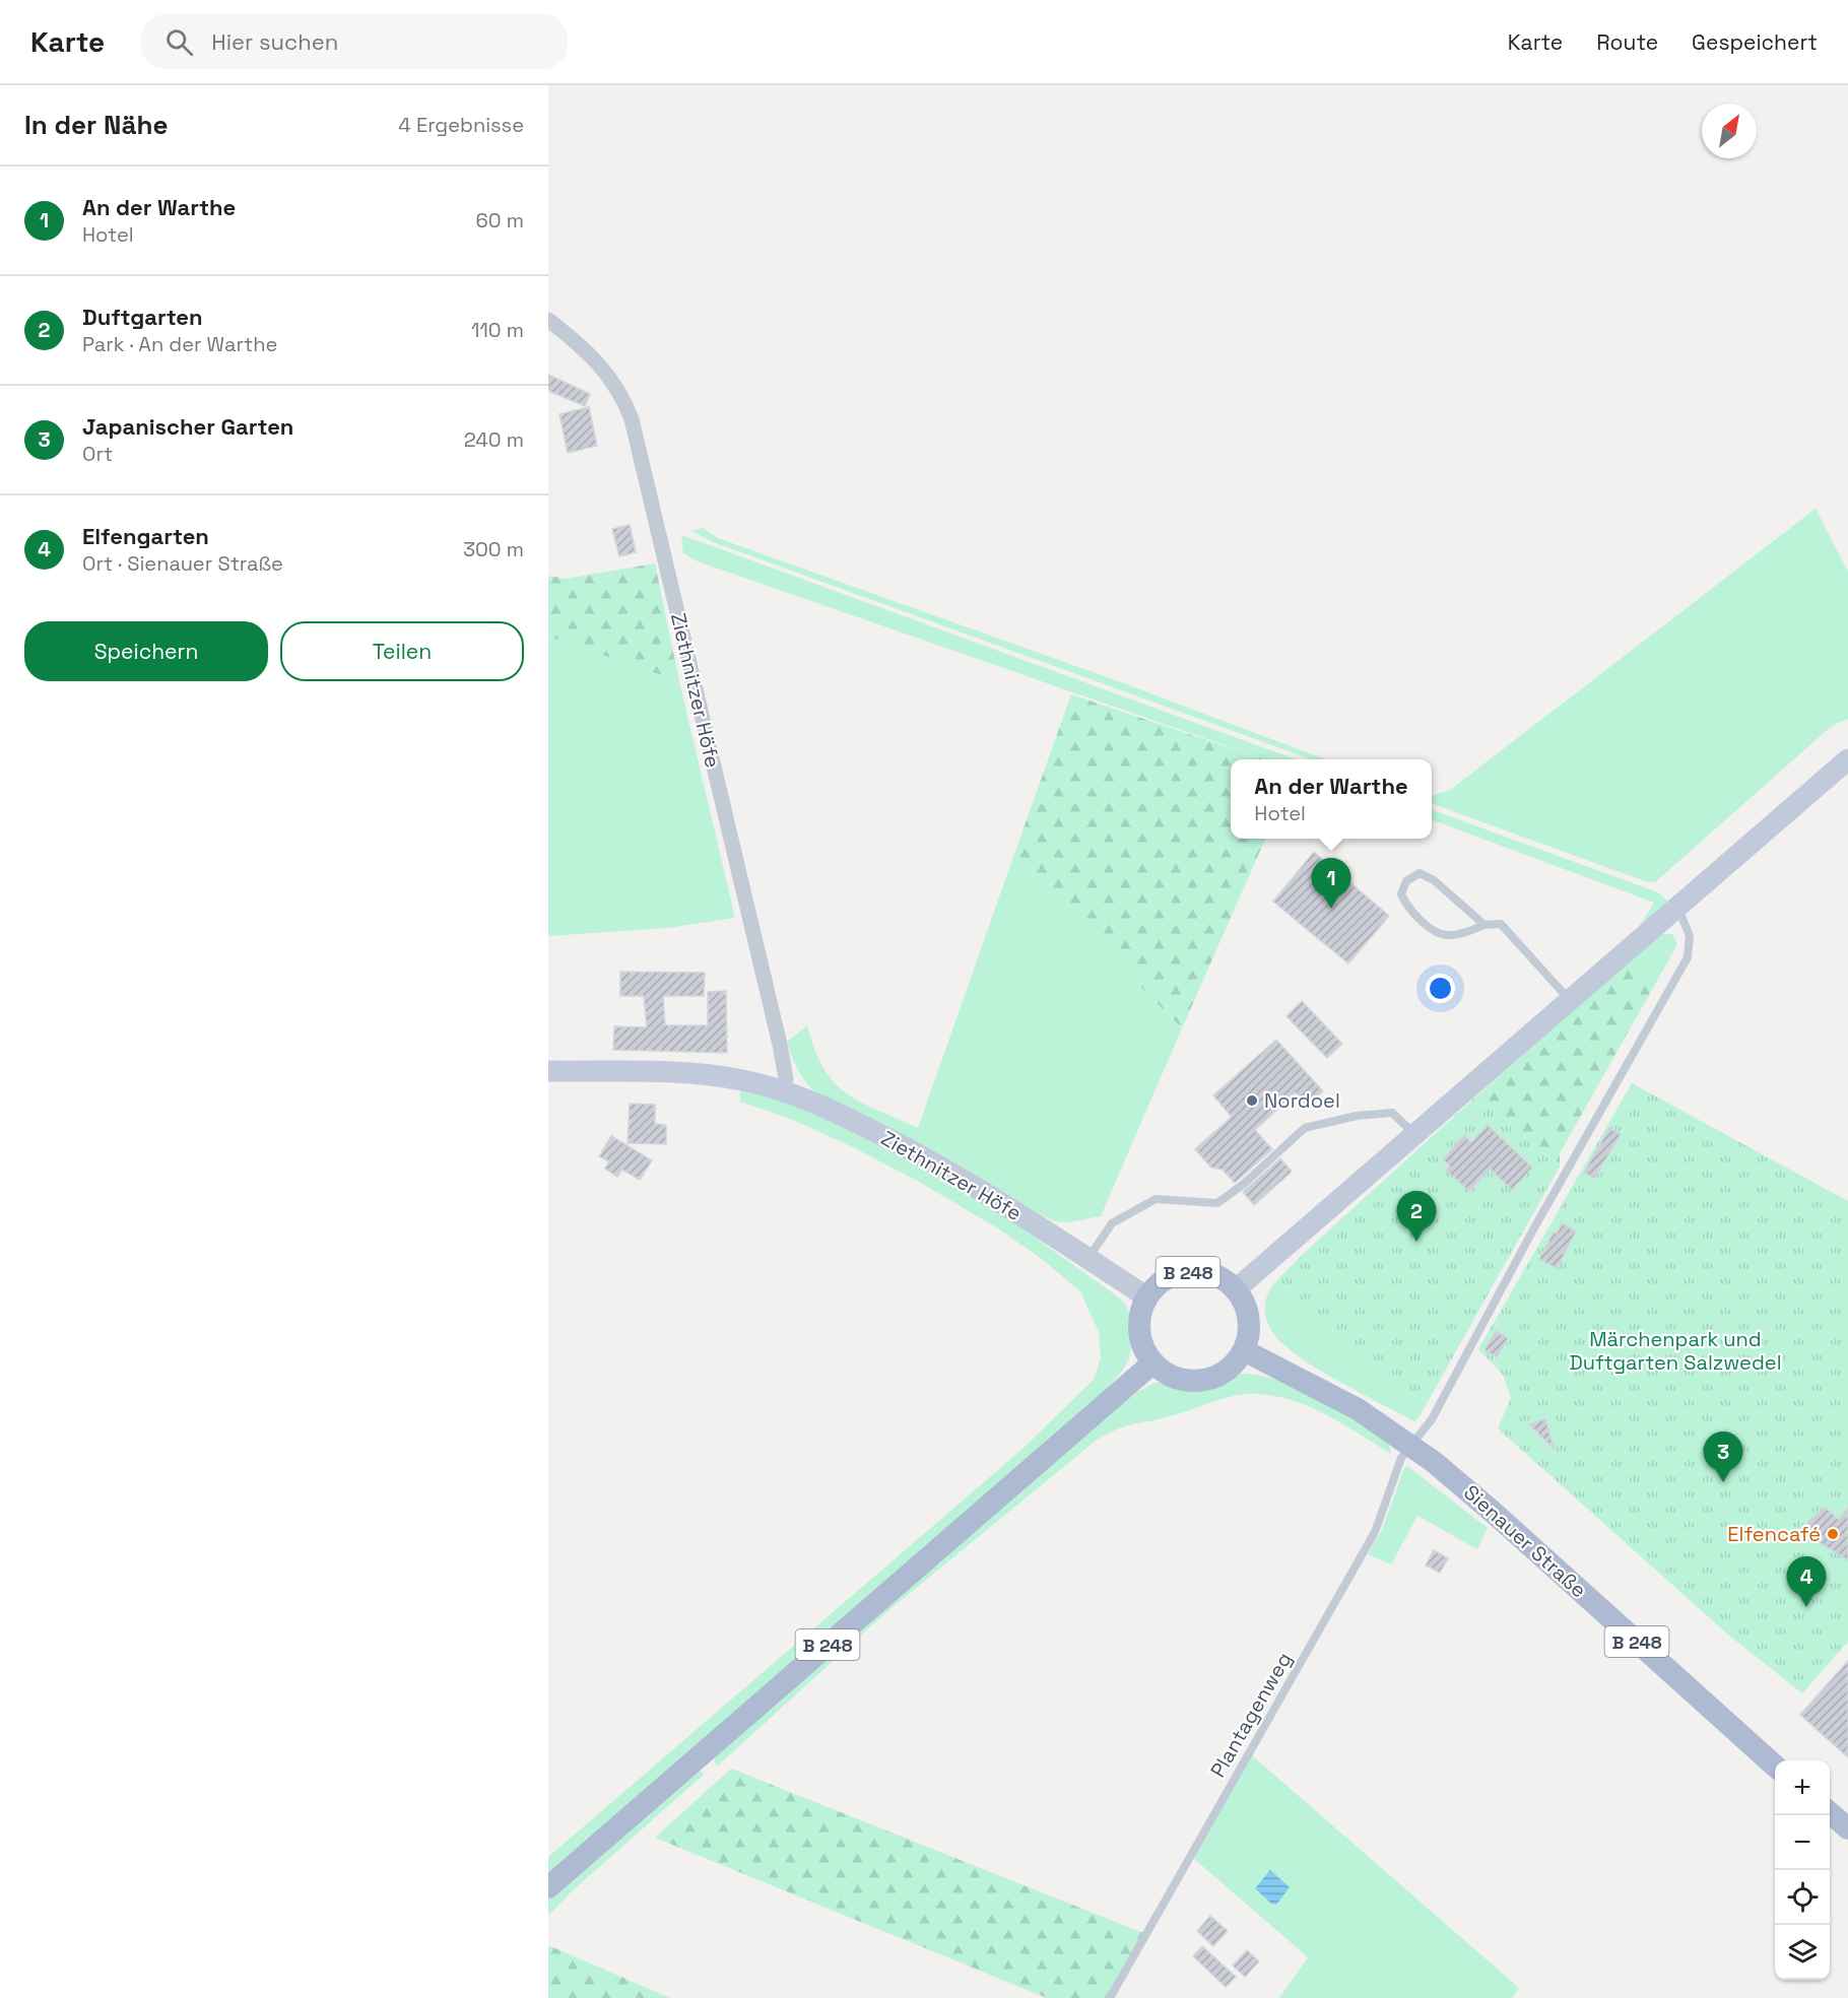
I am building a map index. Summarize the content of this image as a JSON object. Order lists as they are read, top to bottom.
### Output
{
  "streets": {
    "main road": ["Ziethnitzer Höfe", "B 248", "Sienauer Straße"],
    "lane": ["Plantagenweg"]
  },
  "crossings": [
    ["Ziethnitzer Höfe", "B 248"],
    ["Ziethnitzer Höfe", "Sienauer Straße"],
    ["B 248", "Sienauer Straße"],
    ["Sienauer Straße", "Plantagenweg"]
  ],
  "parks": ["Märchenpark und Duftgarten Salzwedel"],
  "places": ["Nordoel", "Elfencafé"],
  "north": "top right",
  "page": {
    "header": "Karte",
    "search": "Hier suchen",
    "nav": ["Karte", "Route", "Gespeichert"],
    "heading": ["In der Nähe", "4 Ergebnisse"],
    "list": [
      {
        "mark": "1",
        "name": "An der Warthe",
        "note": "Hotel",
        "value": "60 m"
      },
      {
        "mark": "2",
        "name": "Duftgarten",
        "note": "Park · An der Warthe",
        "value": "110 m"
      },
      {
        "mark": "3",
        "name": "Japanischer Garten",
        "note": "Ort",
        "value": "240 m"
      },
      {
        "mark": "4",
        "name": "Elfengarten",
        "note": "Ort · Sienauer Straße",
        "value": "300 m"
      }
    ],
    "buttons": ["Speichern", "Teilen"],
    "popup": ["An der Warthe", "Hotel"],
    "pins": [
      "1",
      "2",
      "3",
      "4"
    ],
    "map_buttons": ["+", "−"]
  }
}
